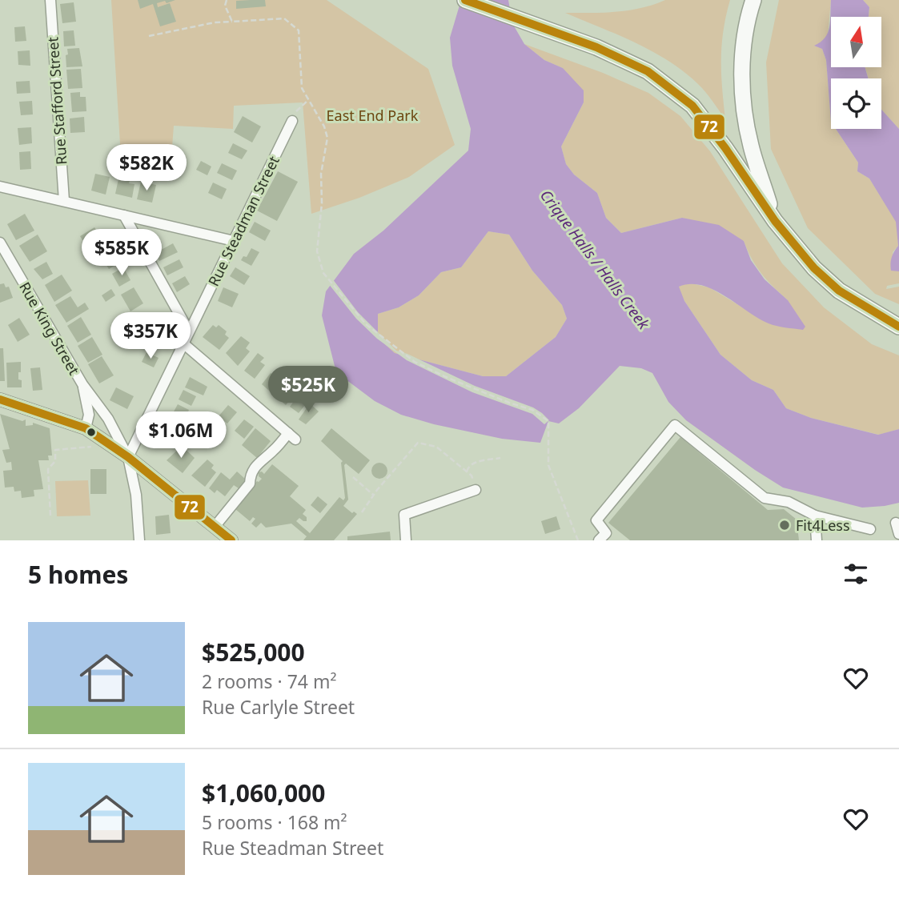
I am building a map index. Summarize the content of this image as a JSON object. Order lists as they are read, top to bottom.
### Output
{
  "streets": {
    "street": ["Rue Stafford Street", "Rue Steadman Street", "Rue King Street"]
  },
  "crossings": [
    ["Rue Steadman Street", "Rue King Street"]
  ],
  "water": ["Crique Halls / Halls Creek"],
  "parks": ["East End Park"],
  "places": ["Fit4Less"],
  "lines": ["transit line 72"],
  "north": "top",
  "page": {
    "price": [
      "$582K",
      "$585K",
      "$357K",
      "$525K",
      "$1.06M"
    ],
    "heading": "5 homes",
    "list": [
      {
        "name": "$525,000",
        "note": "2 rooms · 74 m² · Rue Carlyle Street"
      },
      {
        "name": "$1,060,000",
        "note": "5 rooms · 168 m² · Rue Steadman Street"
      }
    ]
  }
}
